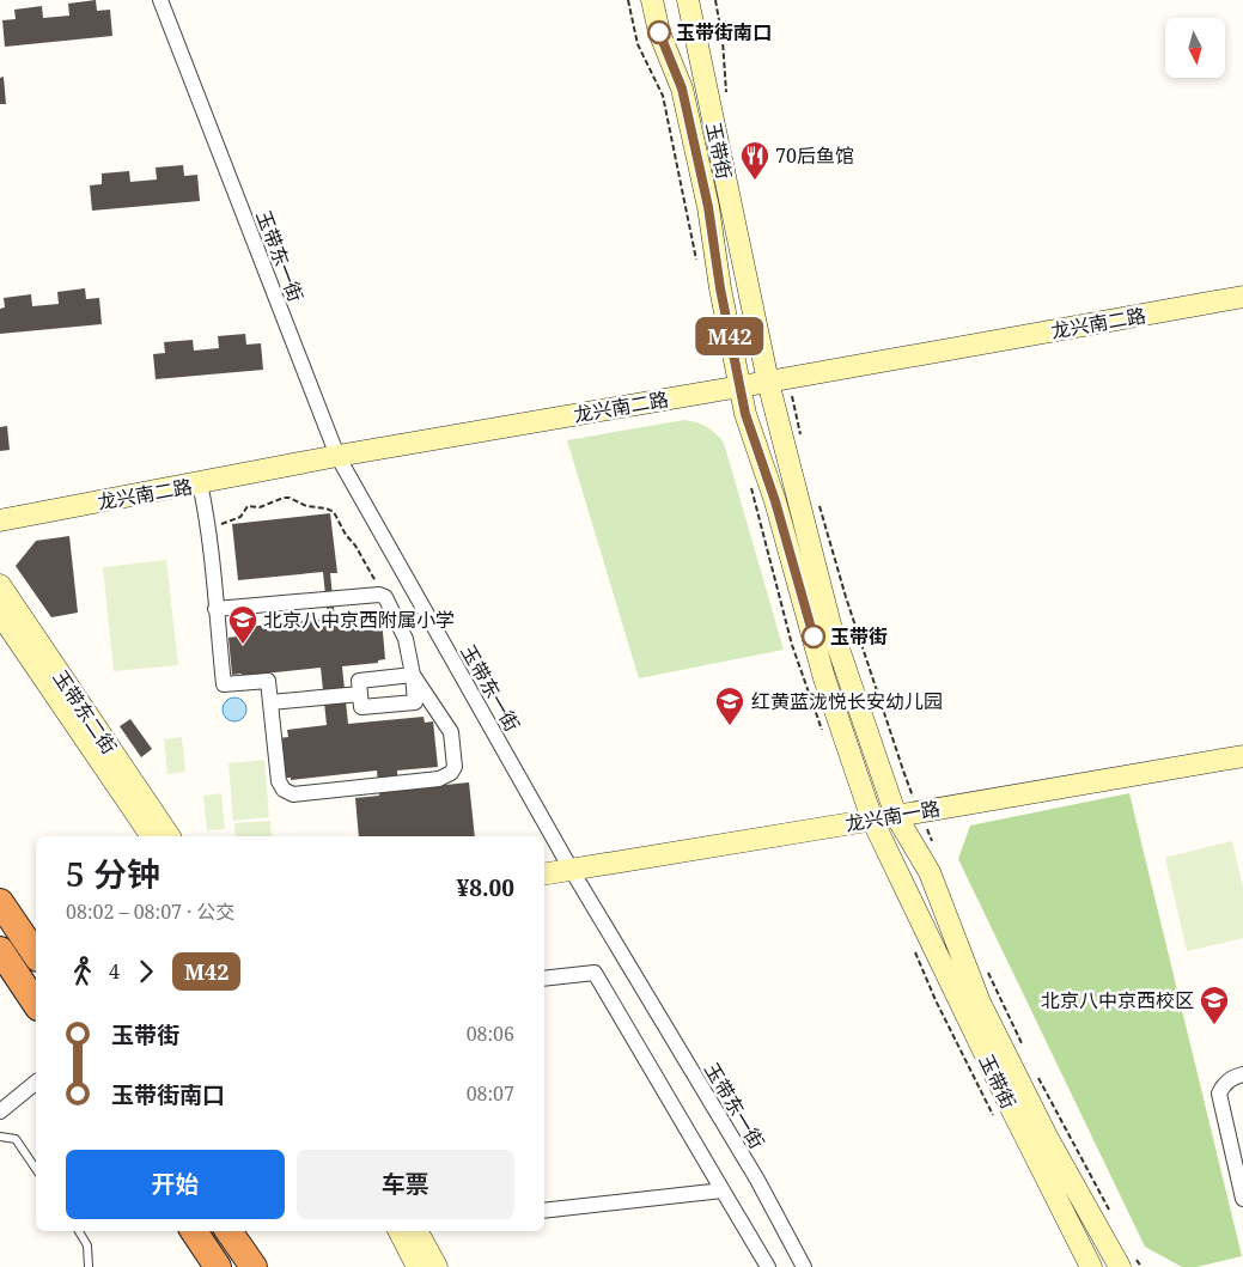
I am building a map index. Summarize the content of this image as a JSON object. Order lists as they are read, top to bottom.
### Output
{
  "streets": {
    "main road": [
      "玉带街",
      "龙兴南二路",
      "玉带东二街",
      "龙兴南一路"
    ],
    "street": ["玉带东一街"]
  },
  "crossings": [
    ["玉带街", "龙兴南二路"],
    ["玉带街", "龙兴南一路"],
    ["玉带东一街", "龙兴南二路"],
    ["玉带东一街", "龙兴南一路"]
  ],
  "places": {
    "other": ["玉带街南口", "玉带街"],
    "restaurant": ["70后鱼馆"],
    "school or university": ["北京八中京西附属小学", "红黄蓝泷悦长安幼儿园", "北京八中京西校区"]
  },
  "lines": ["bus line M42"],
  "north": "bottom",
  "page": {
    "on_map": "M42",
    "heading": ["5 分钟", "08:02 – 08:07 · 公交", "¥8.00"],
    "legs": ["4", "M42"],
    "list": [
      {
        "name": "玉带街",
        "value": "08:06"
      },
      {
        "name": "玉带街南口",
        "value": "08:07"
      }
    ],
    "buttons": ["开始", "车票"]
  }
}
